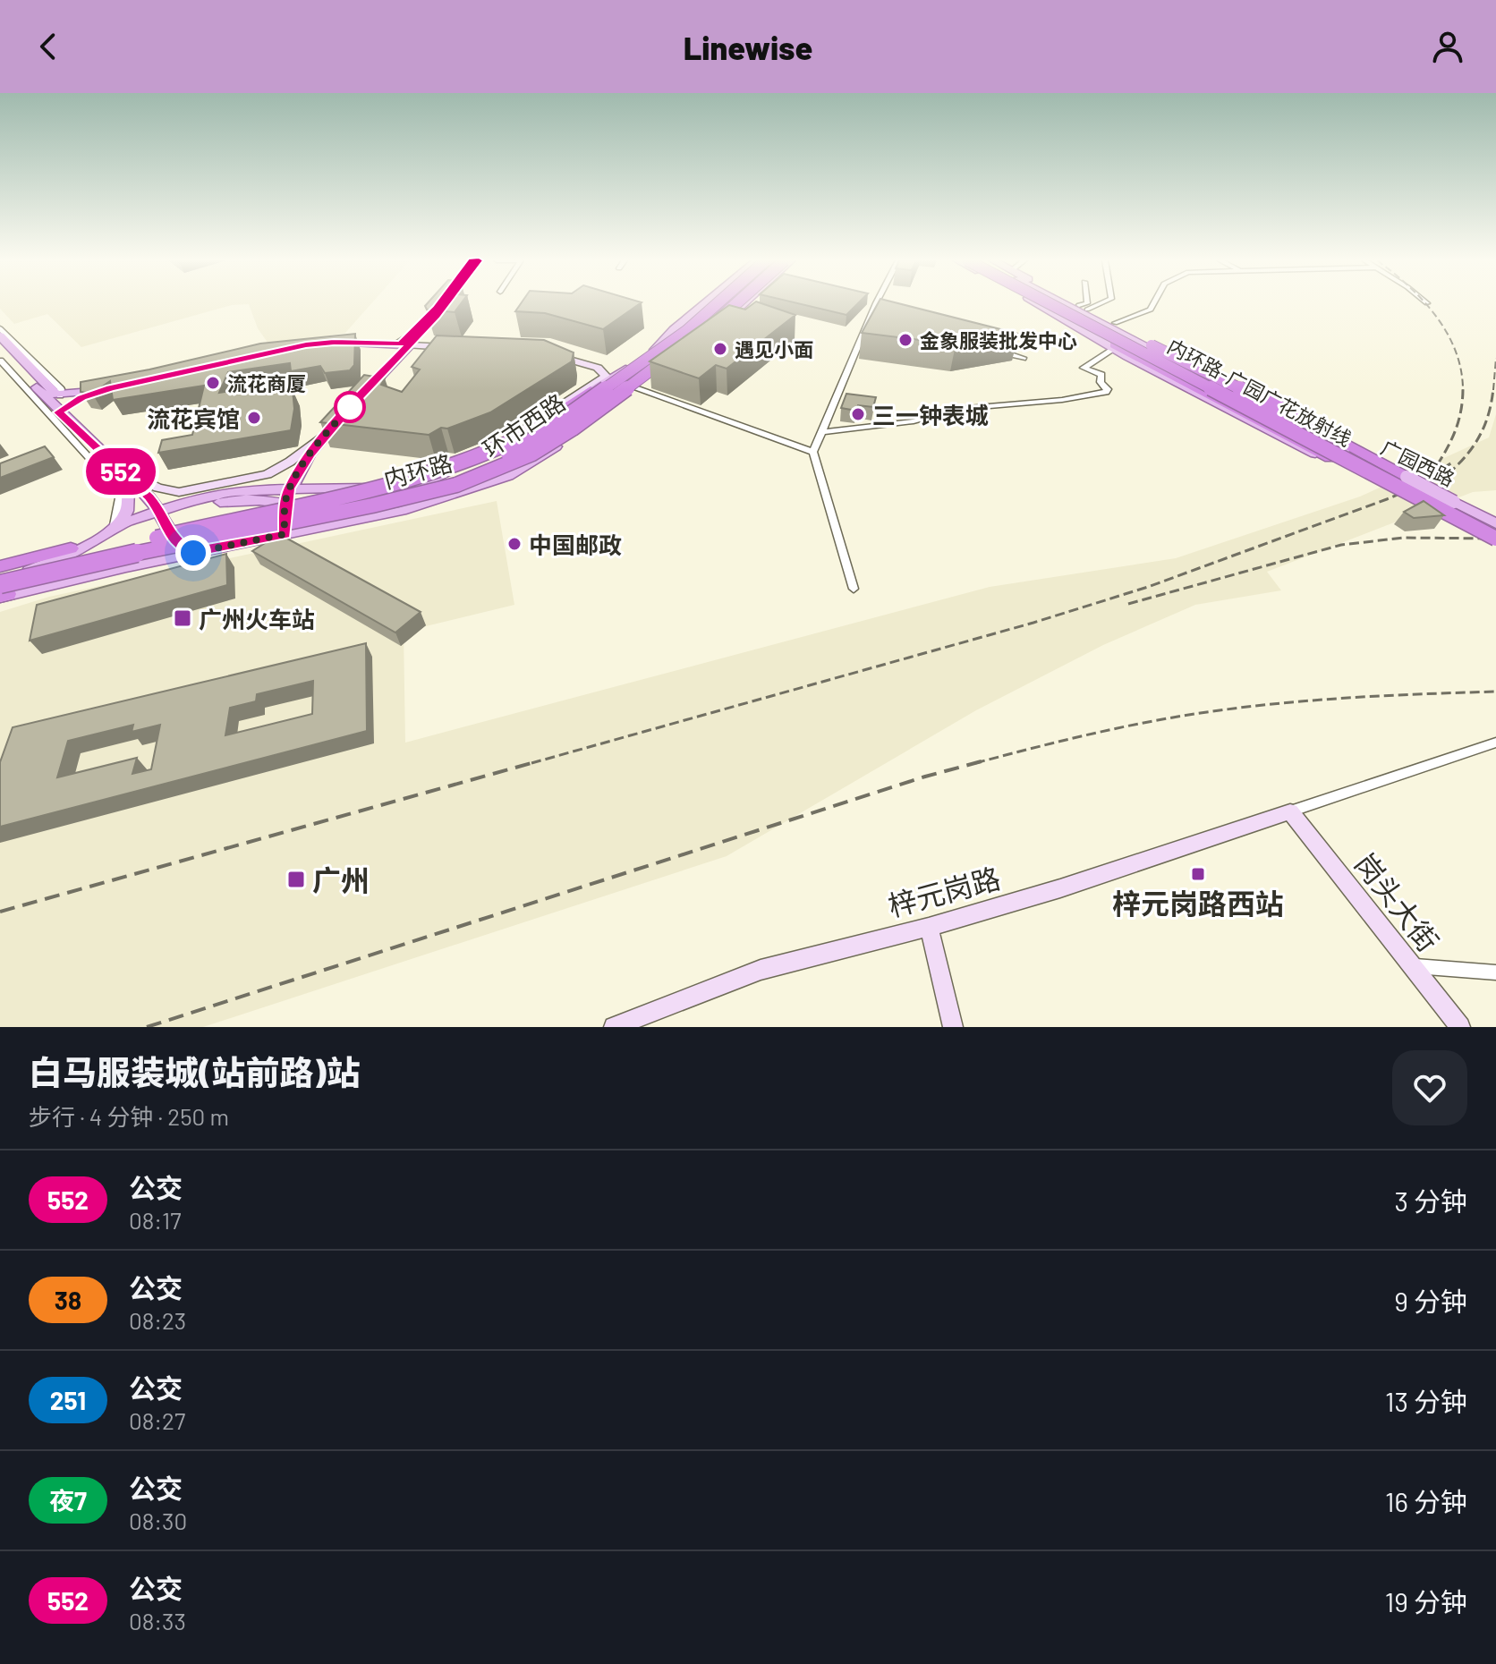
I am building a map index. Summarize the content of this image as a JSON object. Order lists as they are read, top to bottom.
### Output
{
  "streets": {
    "highway": ["内环路-广园广花放射线", "内环路"],
    "main road": ["环市西路", "广园西路"],
    "street": ["梓元岗路", "岗头大街"]
  },
  "crossings": [
    ["内环路-广园广花放射线", "广园西路"],
    ["环市西路", "内环路"],
    ["梓元岗路", "岗头大街"]
  ],
  "places": {
    "other": [
      "金象服装批发中心",
      "遇见小面",
      "流花商厦",
      "三一钟表城",
      "流花宾馆",
      "中国邮政"
    ],
    "transit": ["广州火车站", "梓元岗路西站", "广州"]
  },
  "lines": ["bus line 552"],
  "page": {
    "header": "Linewise",
    "on_map": "552",
    "heading": ["白马服装城(站前路)站", "步行 · 4 分钟 · 250 m"],
    "list": [
      {
        "mark": "552",
        "name": "公交",
        "note": "08:17",
        "value": "3 分钟"
      },
      {
        "mark": "38",
        "name": "公交",
        "note": "08:23",
        "value": "9 分钟"
      },
      {
        "mark": "251",
        "name": "公交",
        "note": "08:27",
        "value": "13 分钟"
      },
      {
        "mark": "夜7",
        "name": "公交",
        "note": "08:30",
        "value": "16 分钟"
      },
      {
        "mark": "552",
        "name": "公交",
        "note": "08:33",
        "value": "19 分钟"
      }
    ]
  }
}
